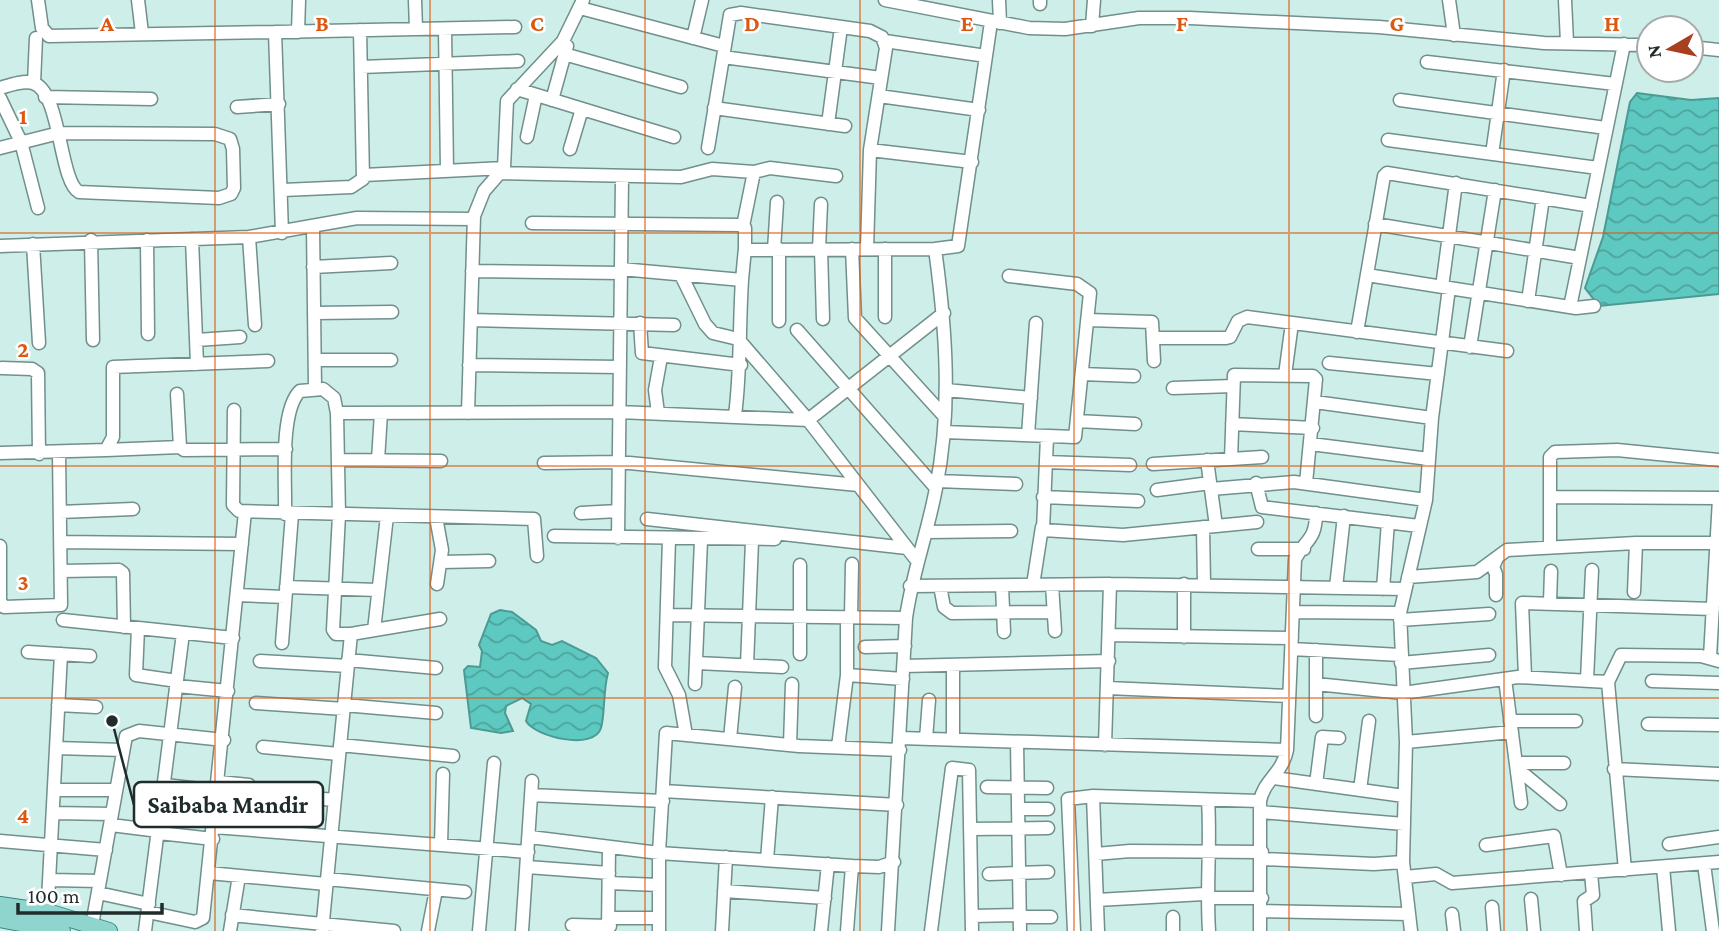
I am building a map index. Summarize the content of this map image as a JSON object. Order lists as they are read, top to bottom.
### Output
{
  "places": ["Saibaba Mandir"],
  "scale_bar": "100 m",
  "north": "left",
  "grid": {
    "columns": [
      "A",
      "B",
      "C",
      "D",
      "E",
      "F",
      "G",
      "H"
    ],
    "rows": [
      "1",
      "2",
      "3",
      "4"
    ]
  }
}
